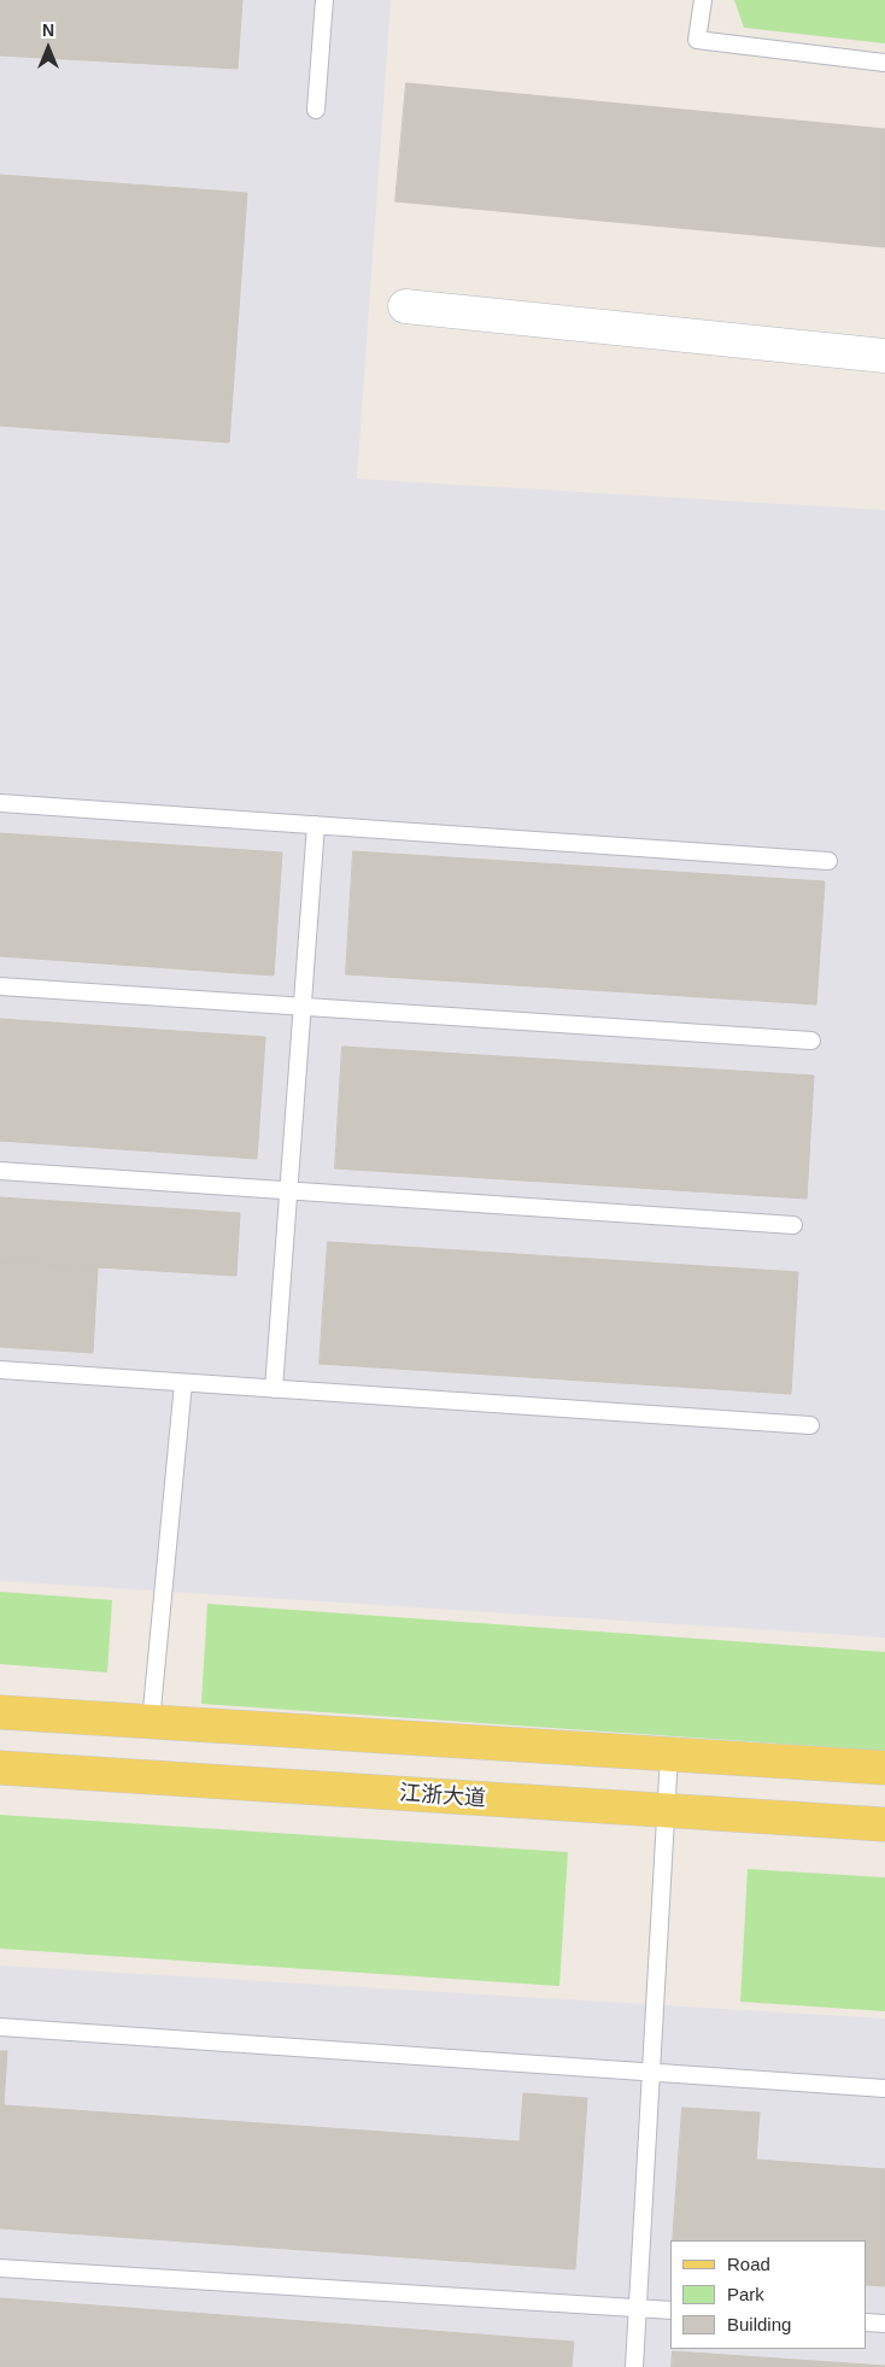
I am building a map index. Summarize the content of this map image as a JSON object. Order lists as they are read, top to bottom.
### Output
{
  "streets": {
    "main road": ["江浙大道"]
  },
  "legend": ["Road", "Park", "Building"],
  "north": "top"
}
